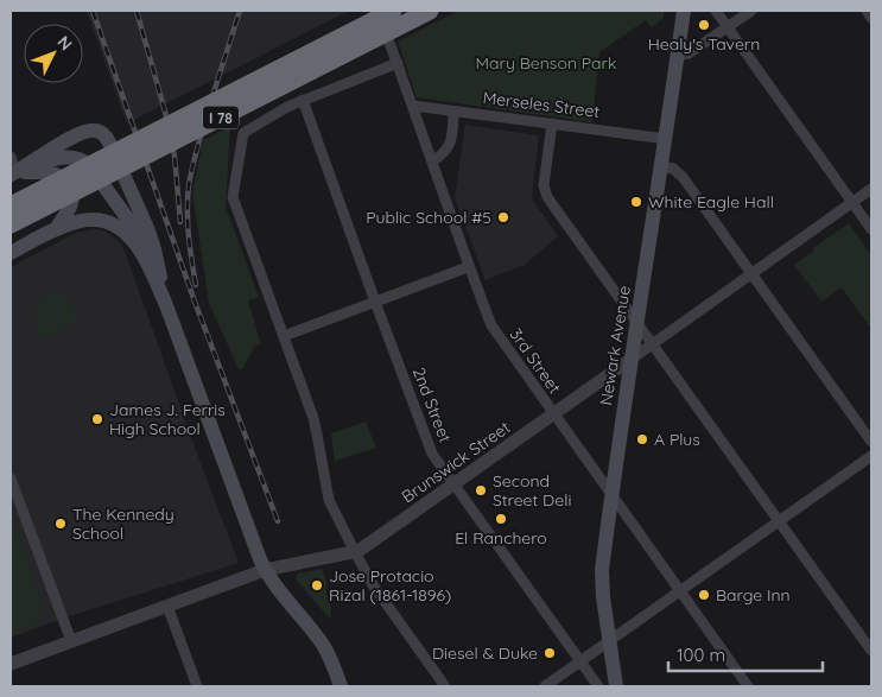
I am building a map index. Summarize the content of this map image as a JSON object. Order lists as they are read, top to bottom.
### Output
{
  "streets": {
    "highway": ["I 78"],
    "main road": ["Newark Avenue"],
    "street": [
      "Merseles Street",
      "3rd Street",
      "2nd Street",
      "Brunswick Street"
    ]
  },
  "crossings": [
    ["Merseles Street", "Newark Avenue"],
    ["Merseles Street", "3rd Street"],
    ["Newark Avenue", "3rd Street"],
    ["Newark Avenue", "Brunswick Street"],
    ["3rd Street", "Brunswick Street"],
    ["2nd Street", "Brunswick Street"]
  ],
  "parks": ["Mary Benson Park"],
  "places": [
    "Healy's Tavern",
    "White Eagle Hall",
    "Public School #5",
    "James J. Ferris High School",
    "A Plus",
    "Second Street Deli",
    "El Ranchero",
    "The Kennedy School",
    "Jose Protacio Rizal (1861-1896)",
    "Barge Inn",
    "Diesel & Duke"
  ],
  "scale_bar": "100 m",
  "north": "top right"
}
